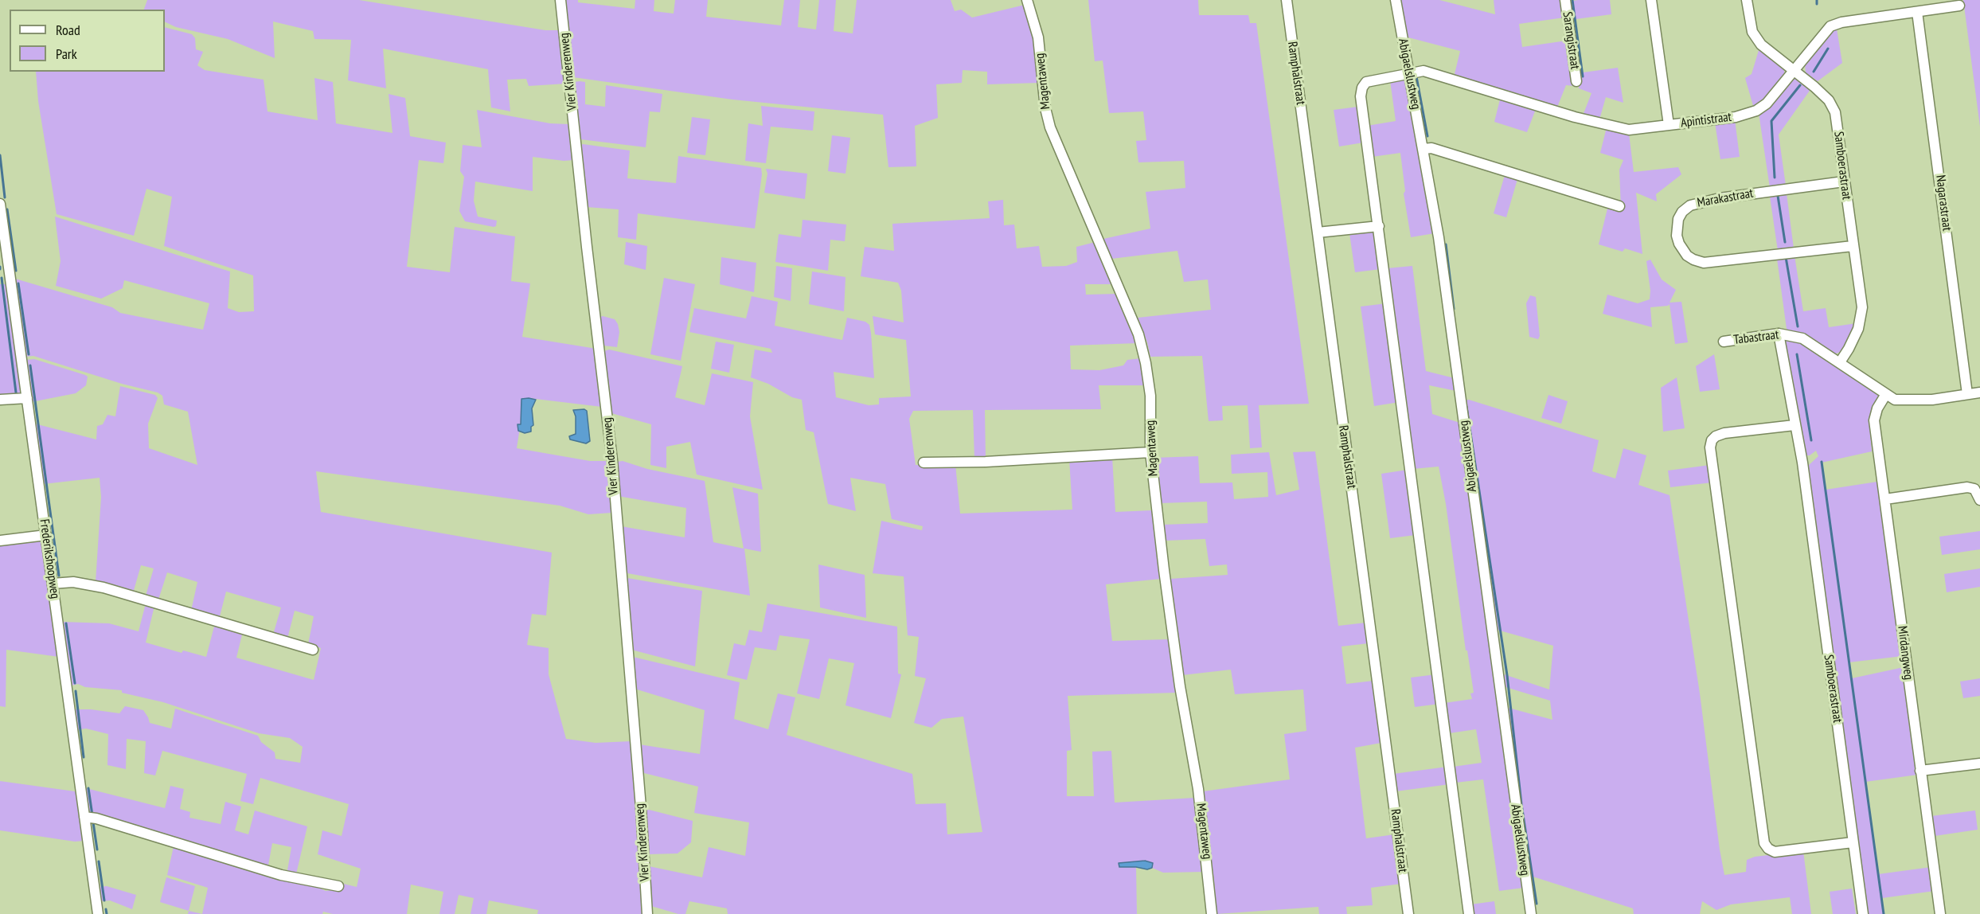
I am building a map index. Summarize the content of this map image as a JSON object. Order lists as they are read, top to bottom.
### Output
{
  "streets": {
    "street": [
      "Sarangistraat",
      "Vier Kinderenweg",
      "Ramphalstraat",
      "Abigaelslustweg",
      "Magentaweg",
      "Apintistraat",
      "Samboerastraat",
      "Marakastraat",
      "Nagarastraat",
      "Tabastraat",
      "Frederikshoopweg",
      "Mirdangweg"
    ]
  },
  "crossings": [
    ["Apintistraat", "Samboerastraat"],
    ["Apintistraat", "Nagarastraat"],
    ["Samboerastraat", "Marakastraat"],
    ["Samboerastraat", "Tabastraat"],
    ["Nagarastraat", "Tabastraat"],
    ["Tabastraat", "Mirdangweg"]
  ],
  "legend": ["Road", "Park"]
}
